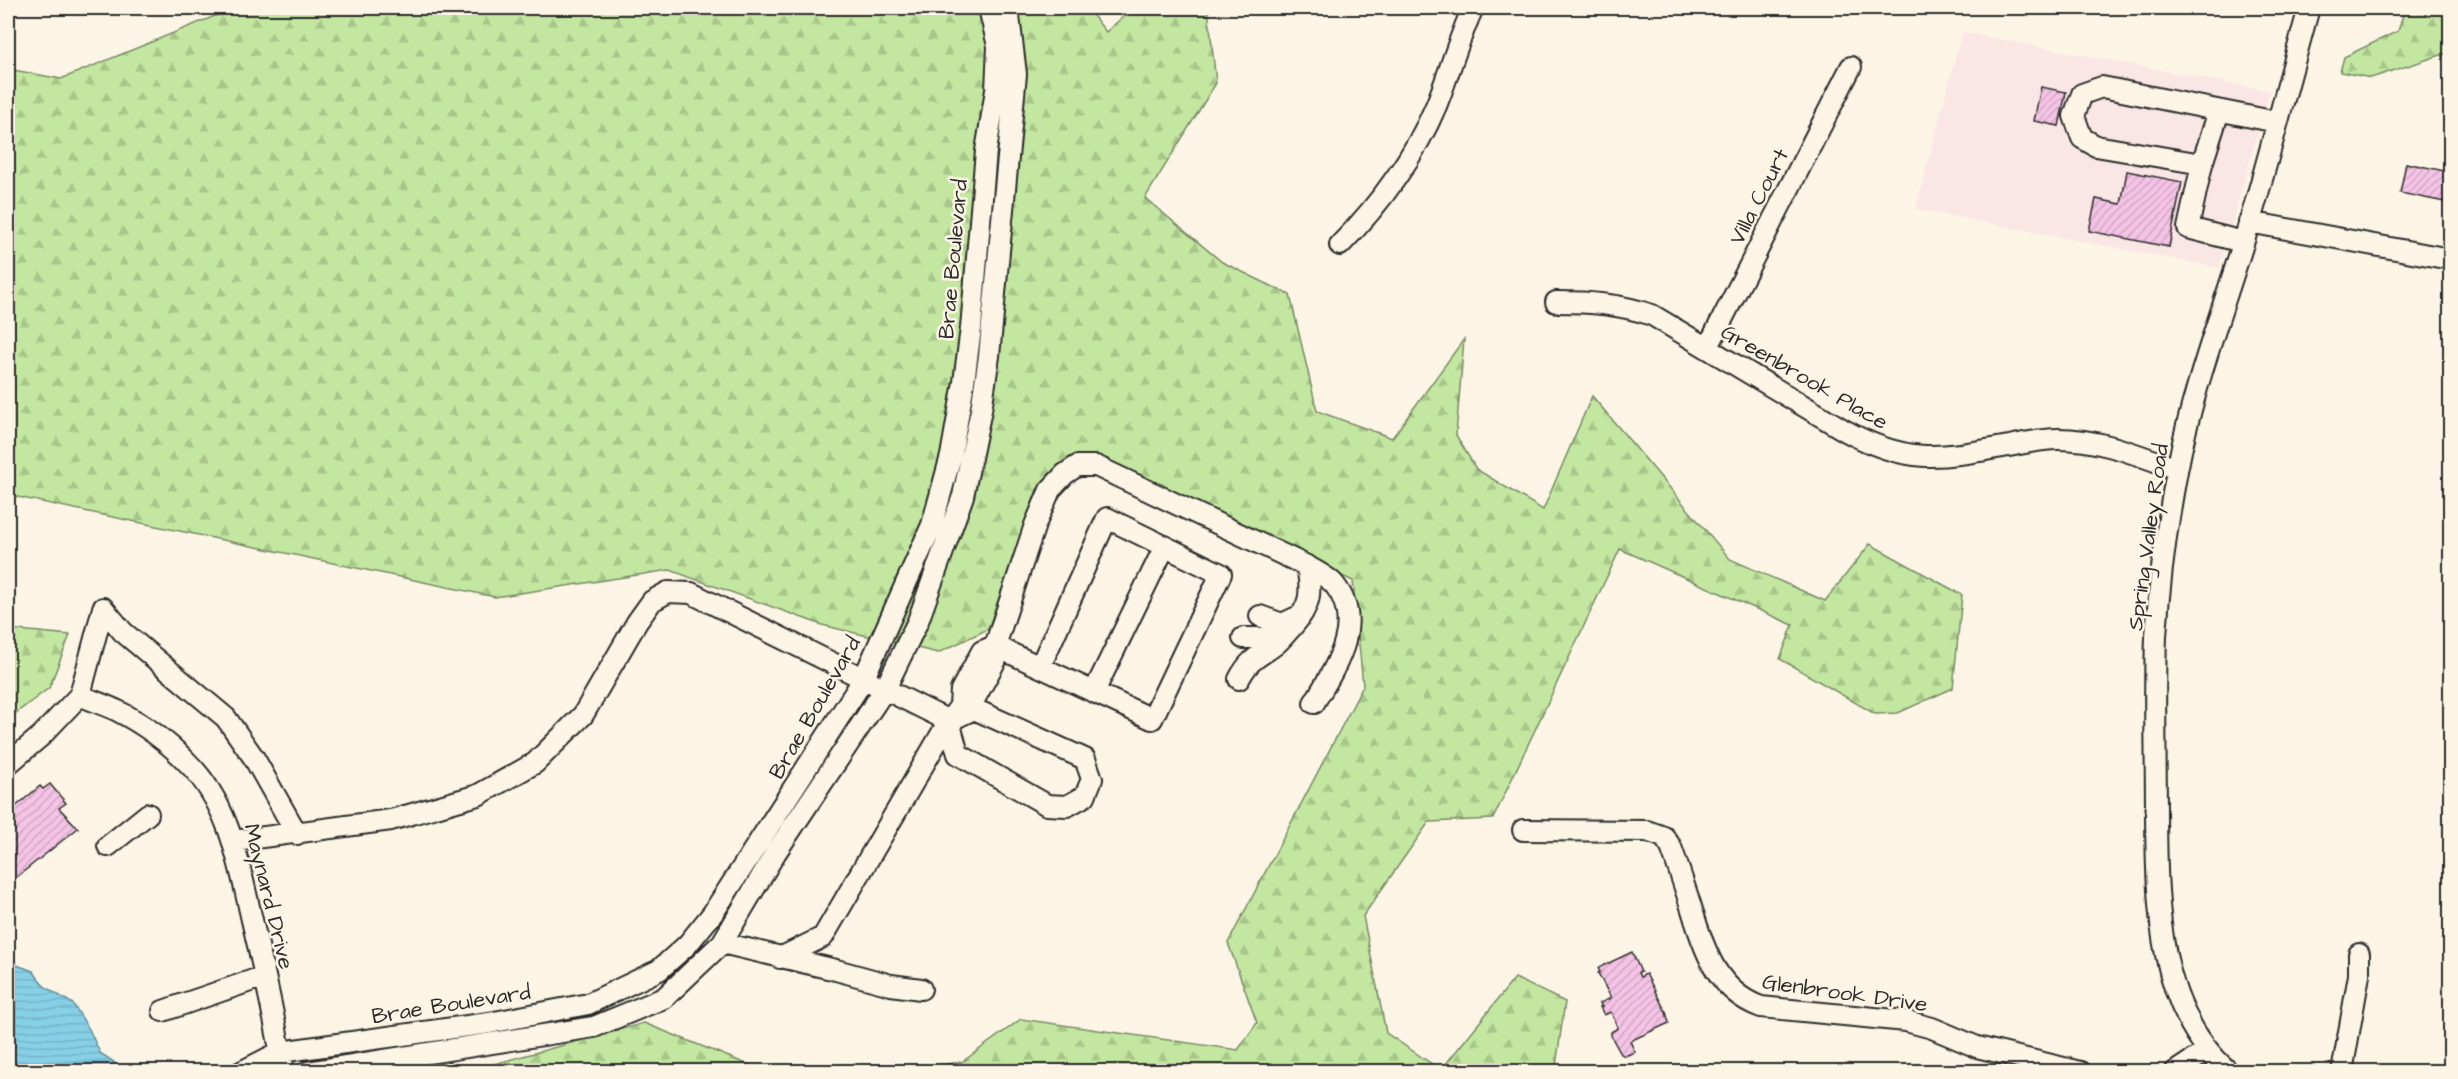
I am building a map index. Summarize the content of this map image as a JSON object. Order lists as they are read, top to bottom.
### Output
{
  "streets": {
    "street": [
      "Villa Court",
      "Brae Boulevard",
      "Greenbrook Place",
      "Spring Valley Road",
      "Maynard Drive",
      "Glenbrook Drive"
    ]
  },
  "crossings": [
    ["Villa Court", "Greenbrook Place"],
    ["Brae Boulevard", "Maynard Drive"],
    ["Greenbrook Place", "Spring Valley Road"]
  ]
}
